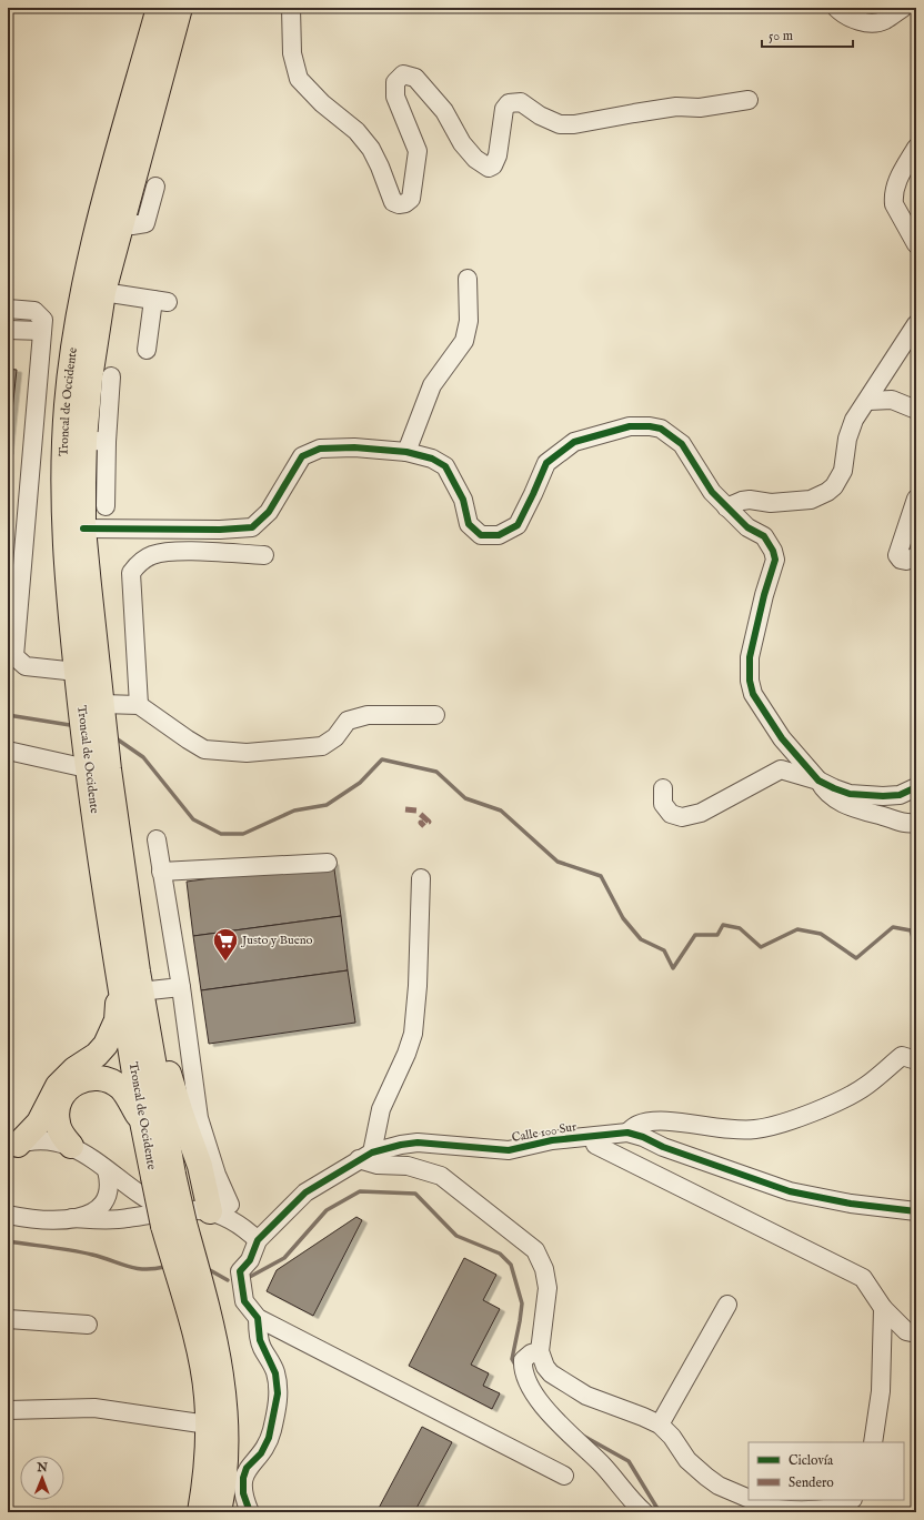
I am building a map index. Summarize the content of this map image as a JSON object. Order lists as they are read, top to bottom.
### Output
{
  "streets": {
    "highway": ["Troncal de Occidente"],
    "street": ["Calle 100 Sur"]
  },
  "places": {
    "supermarket": ["Justo y Bueno"]
  },
  "legend": ["Ciclovía", "Sendero"],
  "scale_bar": "50 m",
  "north": "top"
}
